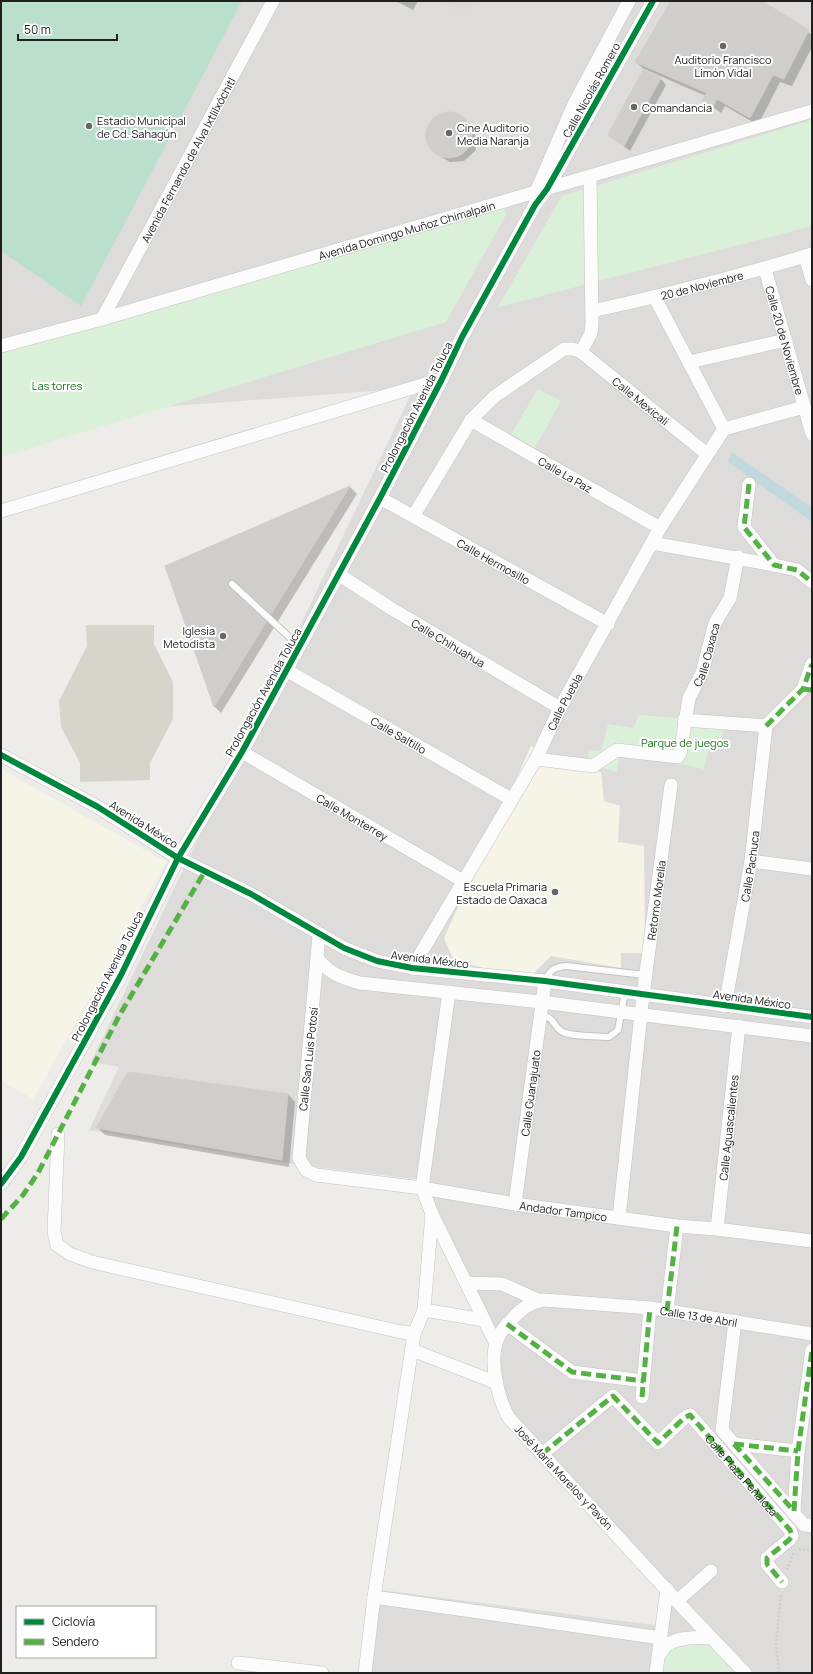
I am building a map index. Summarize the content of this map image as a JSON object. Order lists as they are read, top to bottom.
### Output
{
  "streets": {
    "street": [
      "Calle Nicolás Romero",
      "Avenida Fernando de Alva Ixtlilxóchitl",
      "Avenida Domingo Muñoz Chimalpain",
      "20 de Noviembre",
      "Calle 20 de Noviembre",
      "Calle Mexicali",
      "Prolongación Avenida Toluca",
      "Calle La Paz",
      "Calle Hermosillo",
      "Calle Chihuahua",
      "Calle Oaxaca",
      "Calle Puebla",
      "Calle Saltillo",
      "Calle Monterrey",
      "Avenida México",
      "Calle Pachuca",
      "Retorno Morelia",
      "Calle San Luis Potosí",
      "Calle Guanajuato",
      "Calle Aguascalientes",
      "Andador Tampico",
      "Calle 13 de Abril",
      "Calle Plaza Peñaloza",
      "José María Morelos y Pavón"
    ]
  },
  "crossings": [
    ["Calle Nicolás Romero", "Avenida Domingo Muñoz Chimalpain"],
    ["Calle Nicolás Romero", "Prolongación Avenida Toluca"],
    ["Avenida Fernando de Alva Ixtlilxóchitl", "Avenida Domingo Muñoz Chimalpain"],
    ["Avenida Domingo Muñoz Chimalpain", "Prolongación Avenida Toluca"],
    ["20 de Noviembre", "Calle 20 de Noviembre"],
    ["Calle Mexicali", "Calle Puebla"],
    ["Prolongación Avenida Toluca", "Calle Hermosillo"],
    ["Prolongación Avenida Toluca", "Calle Chihuahua"],
    ["Prolongación Avenida Toluca", "Calle Saltillo"],
    ["Prolongación Avenida Toluca", "Calle Monterrey"],
    ["Prolongación Avenida Toluca", "Avenida México"],
    ["Calle La Paz", "Calle Puebla"],
    ["Calle Hermosillo", "Calle Puebla"],
    ["Calle Chihuahua", "Calle Puebla"],
    ["Calle Oaxaca", "Calle Puebla"],
    ["Calle Puebla", "Calle Saltillo"],
    ["Calle Puebla", "Calle Monterrey"],
    ["Calle Puebla", "Avenida México"],
    ["Avenida México", "Calle Pachuca"],
    ["Avenida México", "Retorno Morelia"],
    ["Avenida México", "Calle San Luis Potosí"],
    ["Avenida México", "Calle Guanajuato"],
    ["Calle San Luis Potosí", "Andador Tampico"],
    ["Calle Guanajuato", "Andador Tampico"],
    ["Calle Aguascalientes", "Andador Tampico"],
    ["Calle 13 de Abril", "José María Morelos y Pavón"],
    ["Calle Plaza Peñaloza", "José María Morelos y Pavón"]
  ],
  "parks": ["Las torres", "Parque de juegos"],
  "places": [
    "Auditorio Francisco Limón Vidal",
    "Comandancia",
    "Estadio Municipal de Cd. Sahagún",
    "Cine Auditorio Media Naranja",
    "Iglesia Metodista",
    "Escuela Primaria Estado de Oaxaca"
  ],
  "legend": ["Ciclovía", "Sendero"],
  "scale_bar": "50 m"
}
